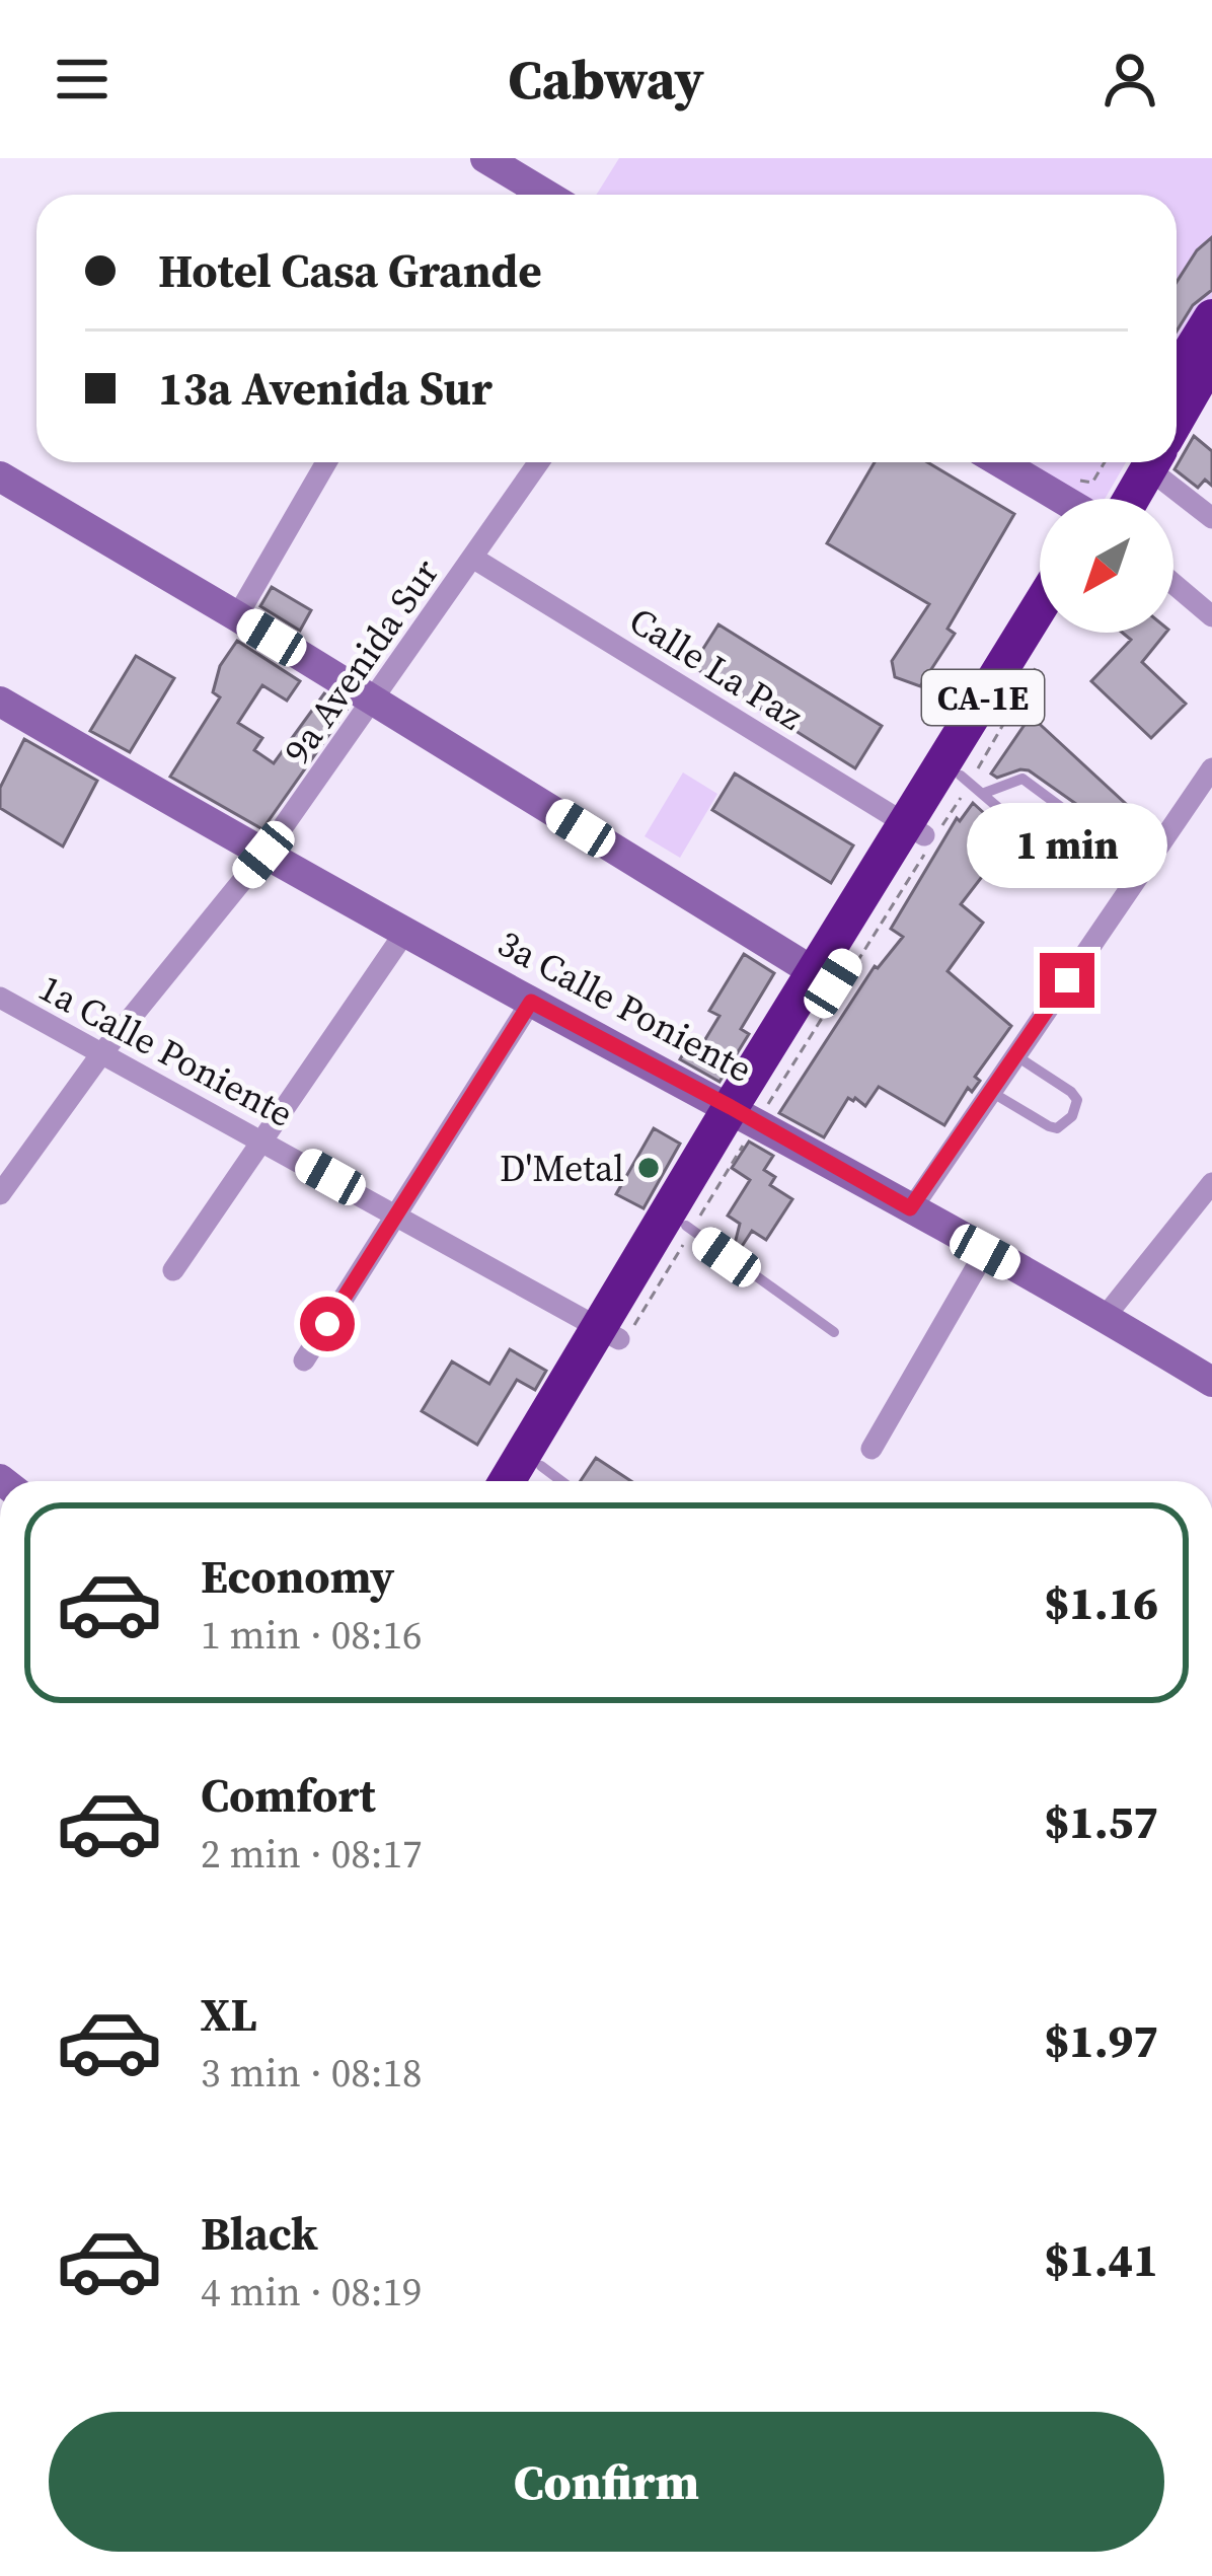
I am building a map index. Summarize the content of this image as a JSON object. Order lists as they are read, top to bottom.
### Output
{
  "streets": {
    "highway": ["CA-1E"],
    "street": [
      "9a Avenida Sur",
      "Calle La Paz",
      "3a Calle Poniente",
      "1a Calle Poniente"
    ]
  },
  "crossings": [
    ["9a Avenida Sur", "Calle La Paz"],
    ["9a Avenida Sur", "3a Calle Poniente"],
    ["9a Avenida Sur", "1a Calle Poniente"],
    ["Calle La Paz", "CA-1E"],
    ["CA-1E", "3a Calle Poniente"],
    ["CA-1E", "1a Calle Poniente"]
  ],
  "places": ["D'Metal"],
  "north": "bottom left",
  "page": {
    "header": "Cabway",
    "banner": ["Hotel Casa Grande", "13a Avenida Sur"],
    "bubble": "1 min",
    "list": [
      {
        "name": "Economy",
        "note": "1 min · 08:16",
        "value": "$1.16"
      },
      {
        "name": "Comfort",
        "note": "2 min · 08:17",
        "value": "$1.57"
      },
      {
        "name": "XL",
        "note": "3 min · 08:18",
        "value": "$1.97"
      },
      {
        "name": "Black",
        "note": "4 min · 08:19",
        "value": "$1.41"
      }
    ],
    "buttons": "Confirm"
  }
}
